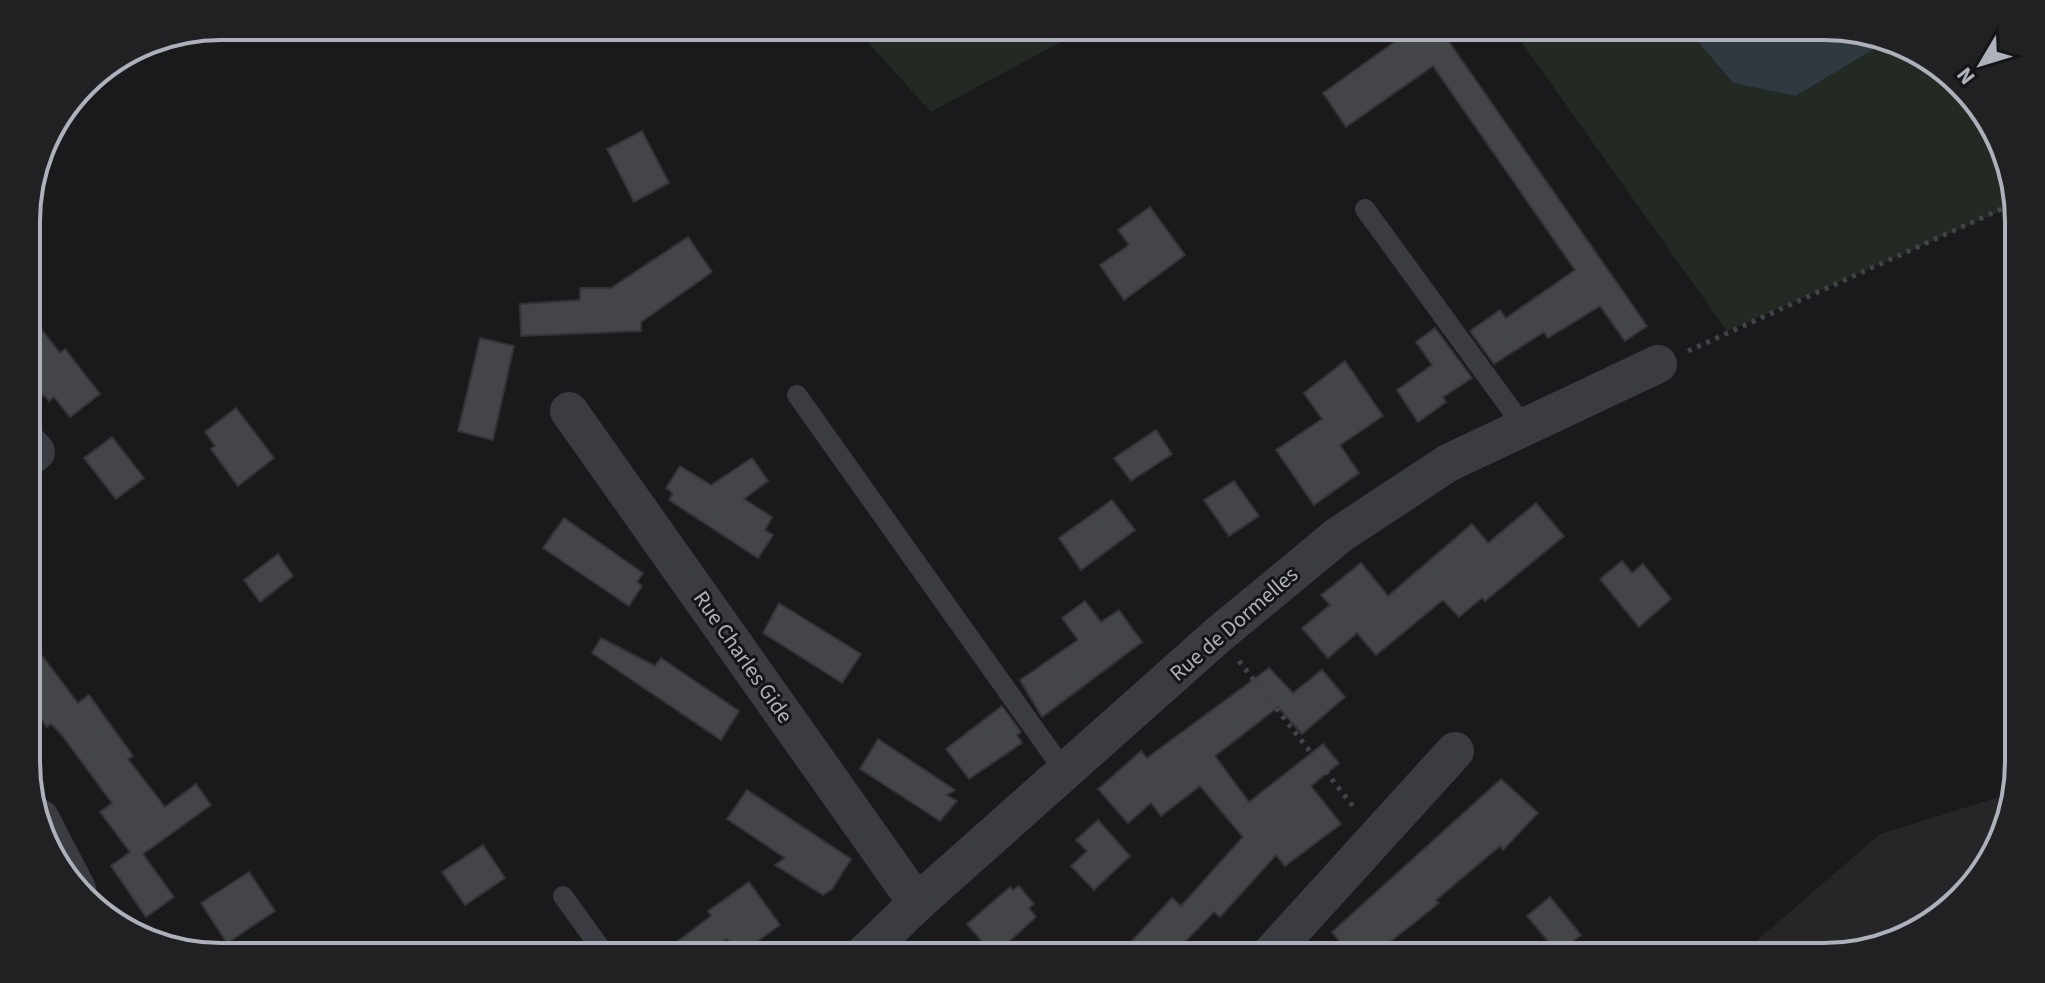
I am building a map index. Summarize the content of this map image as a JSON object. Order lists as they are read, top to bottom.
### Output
{
  "streets": {
    "street": ["Rue de Dormelles", "Rue Charles Gide"]
  },
  "crossings": [
    ["Rue de Dormelles", "Rue Charles Gide"]
  ],
  "north": "bottom left"
}
